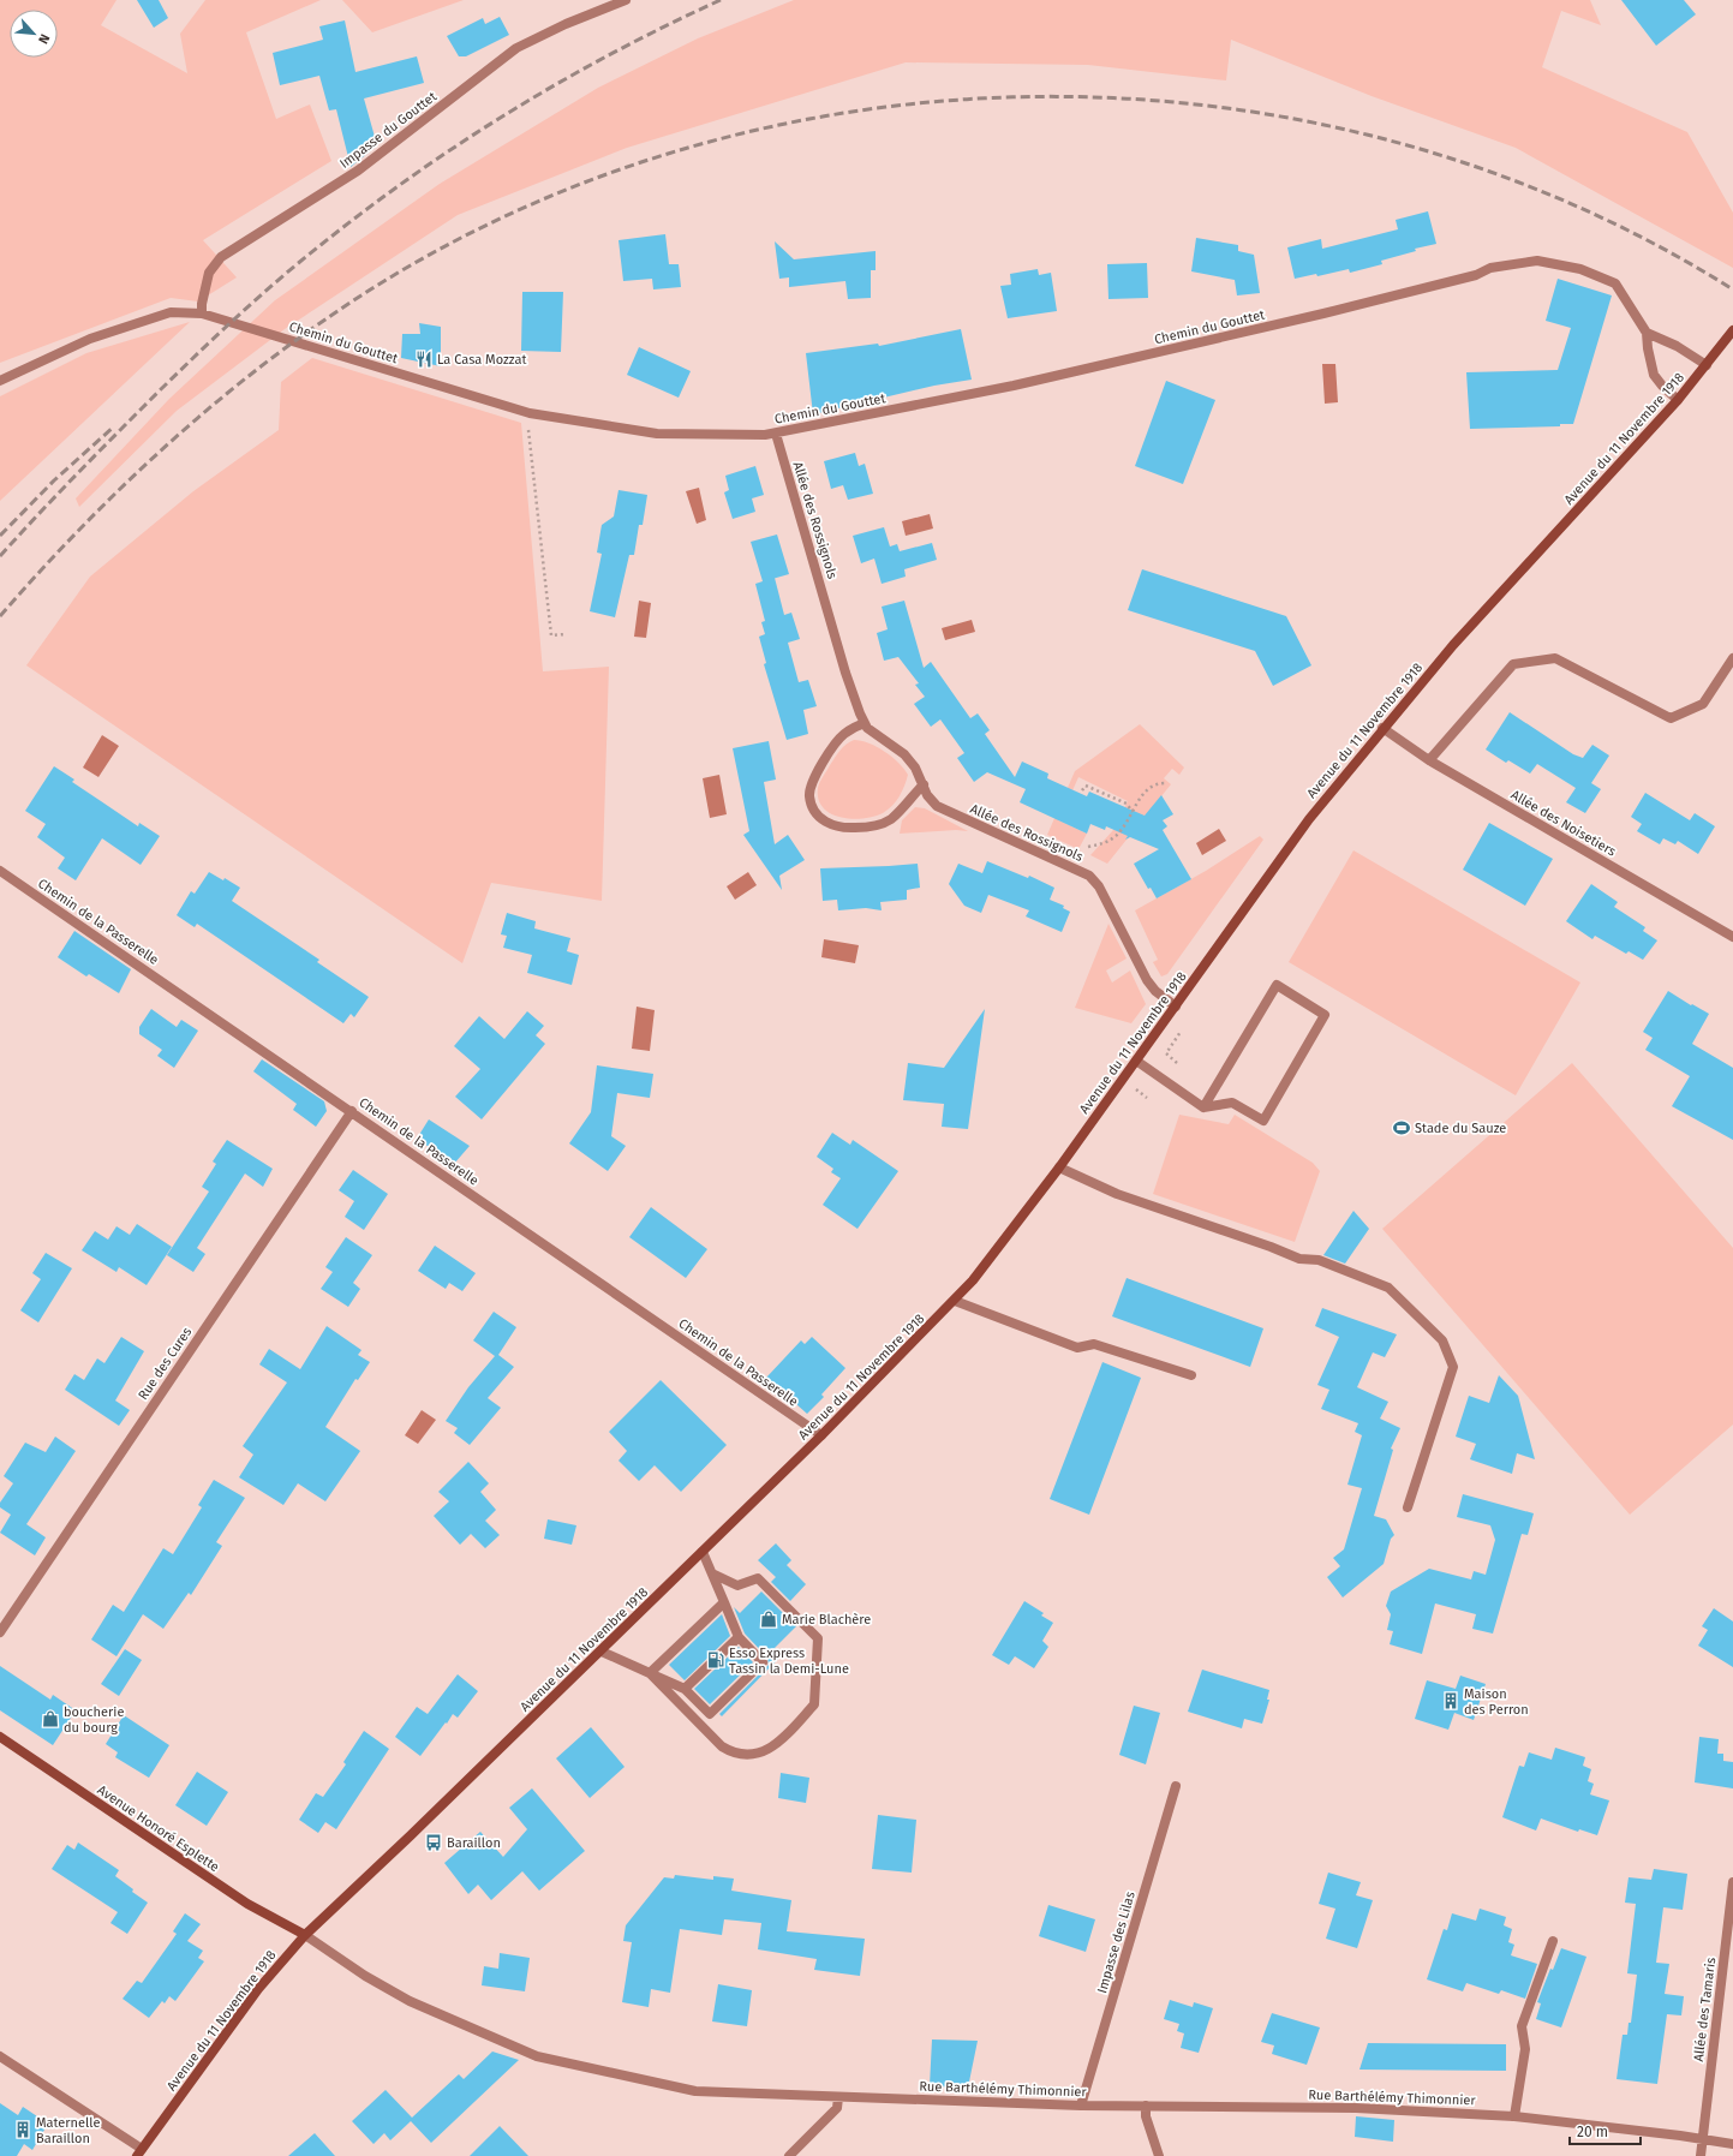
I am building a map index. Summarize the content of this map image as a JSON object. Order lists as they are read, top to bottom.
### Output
{
  "streets": {
    "main road": ["Avenue du 11 Novembre 1918", "Avenue Honoré Esplette"],
    "street": [
      "Impasse du Gouttet",
      "Chemin du Gouttet",
      "Allée des Rossignols",
      "Allée des Noisetiers",
      "Chemin de la Passerelle",
      "Rue des Cures",
      "Impasse des Lilas",
      "Allée des Tamaris",
      "Rue Barthélémy Thimonnier"
    ]
  },
  "crossings": [
    ["Impasse du Gouttet", "Chemin du Gouttet"],
    ["Chemin du Gouttet", "Avenue du 11 Novembre 1918"],
    ["Chemin du Gouttet", "Allée des Rossignols"],
    ["Avenue du 11 Novembre 1918", "Allée des Rossignols"],
    ["Avenue du 11 Novembre 1918", "Allée des Noisetiers"],
    ["Avenue du 11 Novembre 1918", "Chemin de la Passerelle"],
    ["Avenue du 11 Novembre 1918", "Avenue Honoré Esplette"],
    ["Avenue du 11 Novembre 1918", "Rue Barthélémy Thimonnier"],
    ["Chemin de la Passerelle", "Rue des Cures"],
    ["Avenue Honoré Esplette", "Rue Barthélémy Thimonnier"],
    ["Impasse des Lilas", "Rue Barthélémy Thimonnier"],
    ["Allée des Tamaris", "Rue Barthélémy Thimonnier"]
  ],
  "places": {
    "restaurant": ["La Casa Mozzat"],
    "sports": ["Stade du Sauze"],
    "shop": ["Marie Blachère", "boucherie du bourg"],
    "fuel station": ["Esso Express Tassin la Demi-Lune"],
    "building": ["Maison des Perron", "Maternelle Baraillon"],
    "bus stop": ["Baraillon"]
  },
  "scale_bar": "20 m",
  "north": "bottom right"
}
